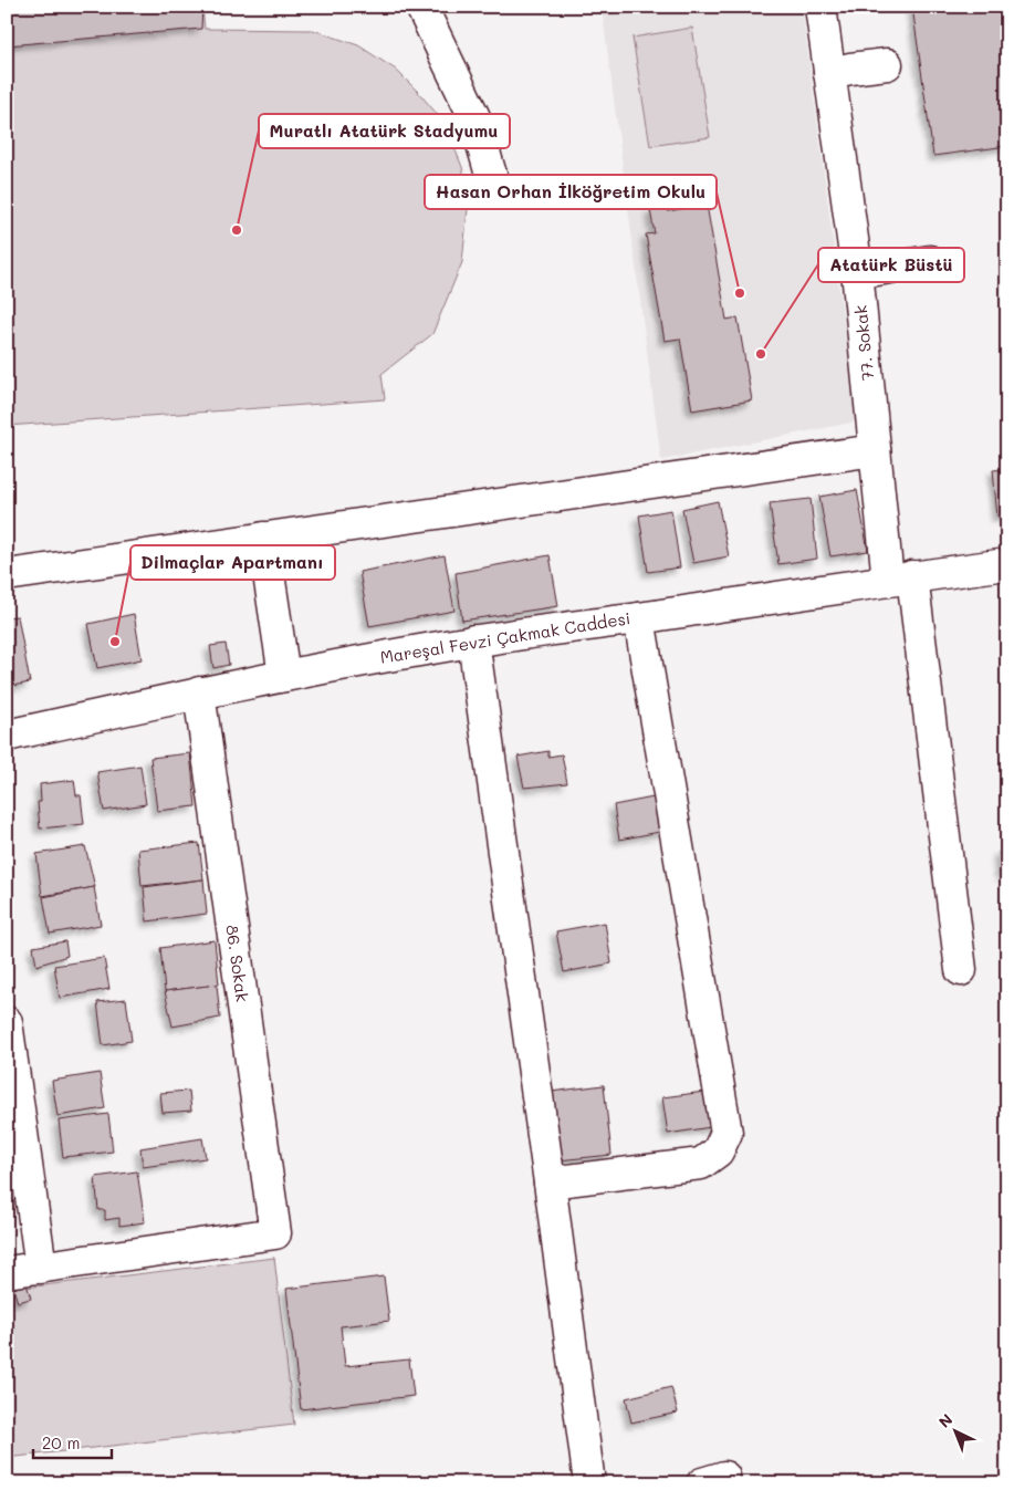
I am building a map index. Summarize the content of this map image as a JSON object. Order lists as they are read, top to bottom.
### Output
{
  "streets": {
    "street": ["77. Sokak", "Mareşal Fevzi Çakmak Caddesi", "86. Sokak"]
  },
  "crossings": [
    ["77. Sokak", "Mareşal Fevzi Çakmak Caddesi"],
    ["Mareşal Fevzi Çakmak Caddesi", "86. Sokak"]
  ],
  "places": [
    "Muratlı Atatürk Stadyumu",
    "Hasan Orhan İlköğretim Okulu",
    "Atatürk Büstü",
    "Dilmaçlar Apartmanı"
  ],
  "scale_bar": "20 m",
  "north": "top left"
}
